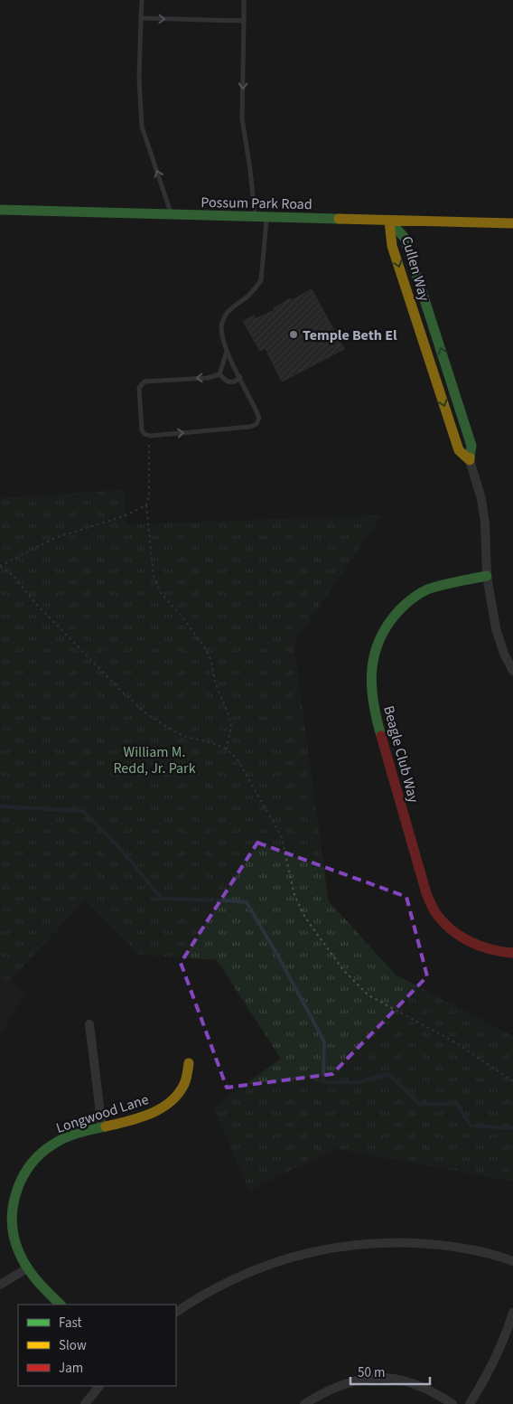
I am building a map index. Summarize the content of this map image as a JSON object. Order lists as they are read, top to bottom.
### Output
{
  "streets": {
    "street": [
      "Possum Park Road",
      "Cullen Way",
      "Beagle Club Way",
      "Longwood Lane"
    ]
  },
  "crossings": [
    ["Possum Park Road", "Cullen Way"],
    ["Cullen Way", "Beagle Club Way"]
  ],
  "parks": ["William M. Redd, Jr. Park"],
  "places": ["Temple Beth El"],
  "legend": ["Fast", "Slow", "Jam"],
  "scale_bar": "50 m"
}
